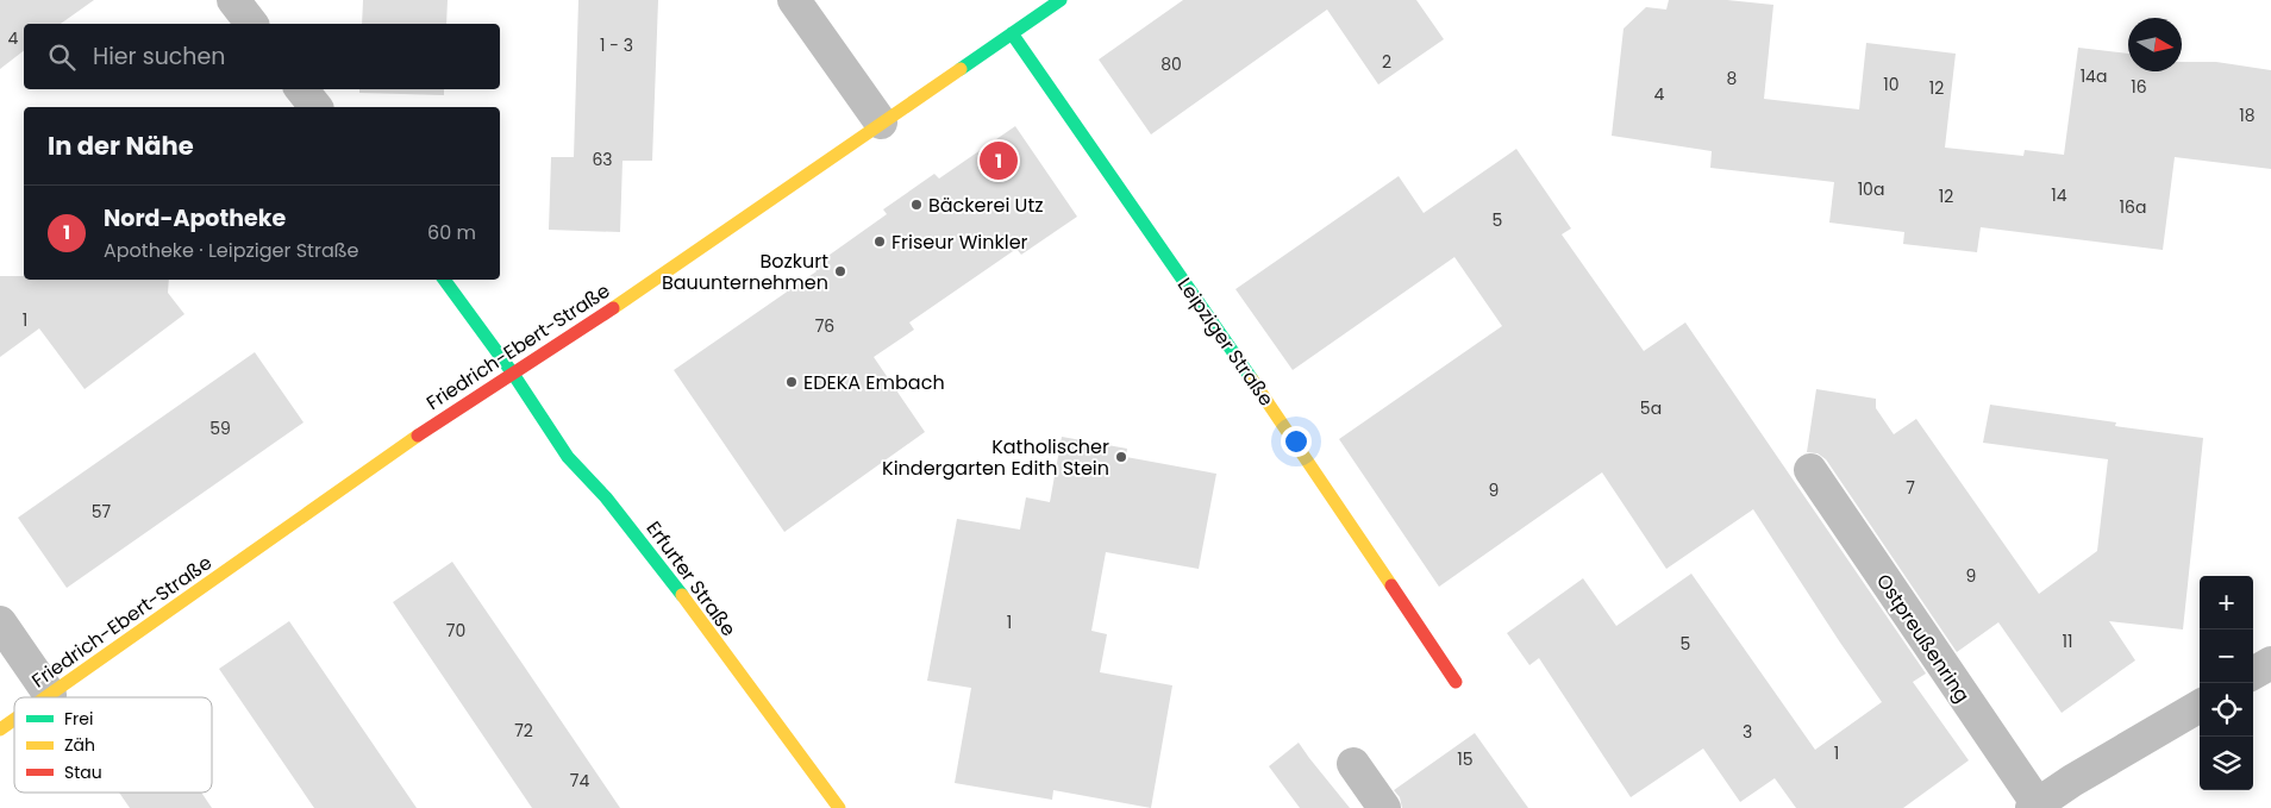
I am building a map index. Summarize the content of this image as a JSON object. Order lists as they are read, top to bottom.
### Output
{
  "streets": {
    "street": [
      "Leipziger Straße",
      "Friedrich-Ebert-Straße",
      "Erfurter Straße",
      "Ostpreußenring"
    ]
  },
  "crossings": [
    ["Leipziger Straße", "Friedrich-Ebert-Straße"],
    ["Friedrich-Ebert-Straße", "Erfurter Straße"]
  ],
  "places": [
    "Bäckerei Utz",
    "Friseur Winkler",
    "Bozkurt Bauunternehmen",
    "EDEKA Embach",
    "Katholischer Kindergarten Edith Stein"
  ],
  "house_numbers": [
    "4",
    "1 - 3",
    "2",
    "80",
    "14a",
    "8",
    "10",
    "16",
    "12",
    "4",
    "18",
    "63",
    "10a",
    "14",
    "12",
    "16a",
    "5",
    "1",
    "76",
    "5a",
    "59",
    "7",
    "9",
    "57",
    "9",
    "1",
    "70",
    "11",
    "5",
    "72",
    "3",
    "1",
    "15",
    "74"
  ],
  "legend": ["Frei", "Zäh", "Stau"],
  "north": "right",
  "page": {
    "search": "Hier suchen",
    "heading": "In der Nähe",
    "pins": "1",
    "list": [
      {
        "mark": "1",
        "name": "Nord-Apotheke",
        "note": "Apotheke · Leipziger Straße",
        "value": "60 m"
      }
    ],
    "map_buttons": ["+", "−"]
  }
}
